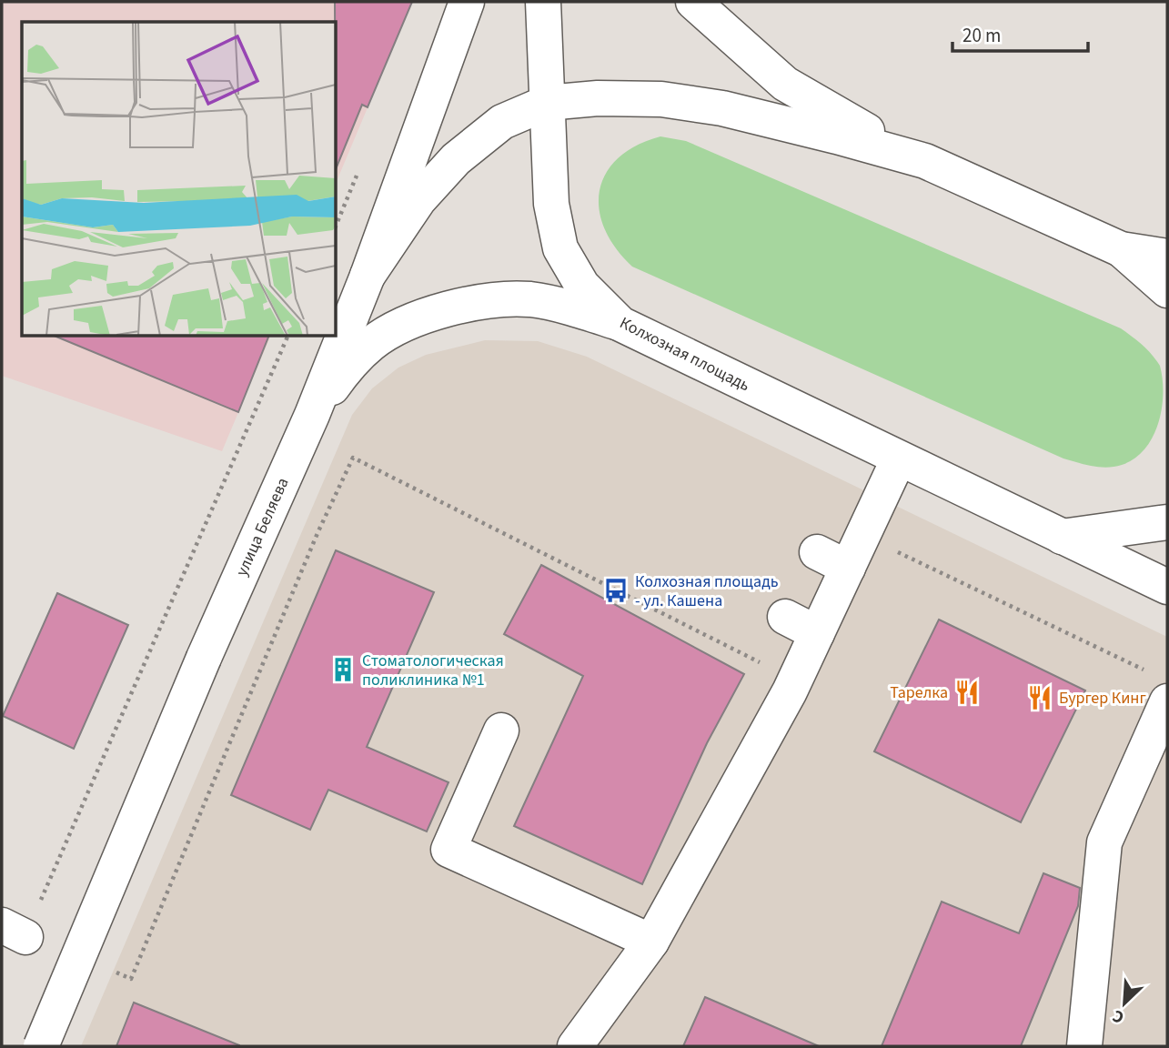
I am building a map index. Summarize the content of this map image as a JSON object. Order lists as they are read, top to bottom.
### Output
{
  "streets": {
    "main road": ["Колхозная площадь", "улица Беляева"]
  },
  "places": {
    "bus stop": ["Колхозная площадь - ул. Кашена"],
    "building": ["Стоматологическая поликлиника №1"],
    "restaurant": ["Тарелка", "Бургер Кинг"]
  },
  "scale_bar": "20 m",
  "north": "bottom left"
}
